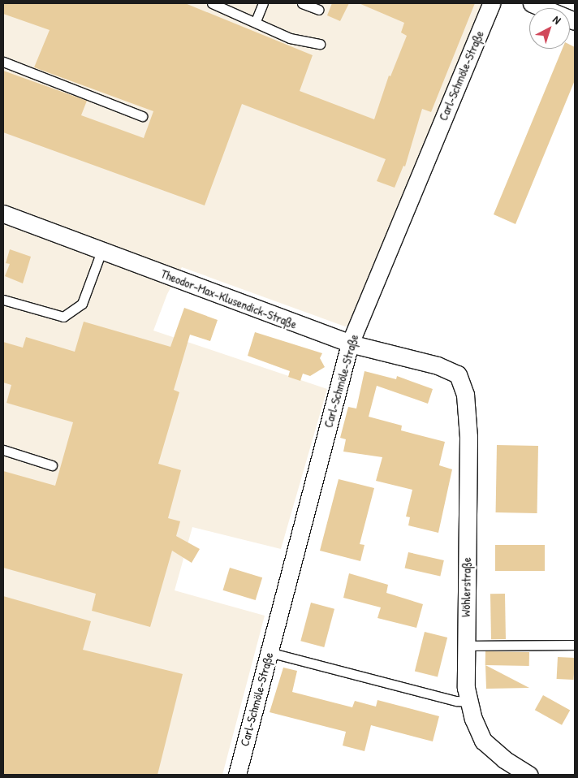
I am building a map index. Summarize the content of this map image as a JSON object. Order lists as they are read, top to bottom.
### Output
{
  "streets": {
    "street": ["Carl-Schmöle-Straße", "Theodor-Max-Klusendick-Straße", "Wöhlerstraße"]
  },
  "crossings": [
    ["Carl-Schmöle-Straße", "Theodor-Max-Klusendick-Straße"],
    ["Theodor-Max-Klusendick-Straße", "Wöhlerstraße"]
  ],
  "north": "top right"
}
